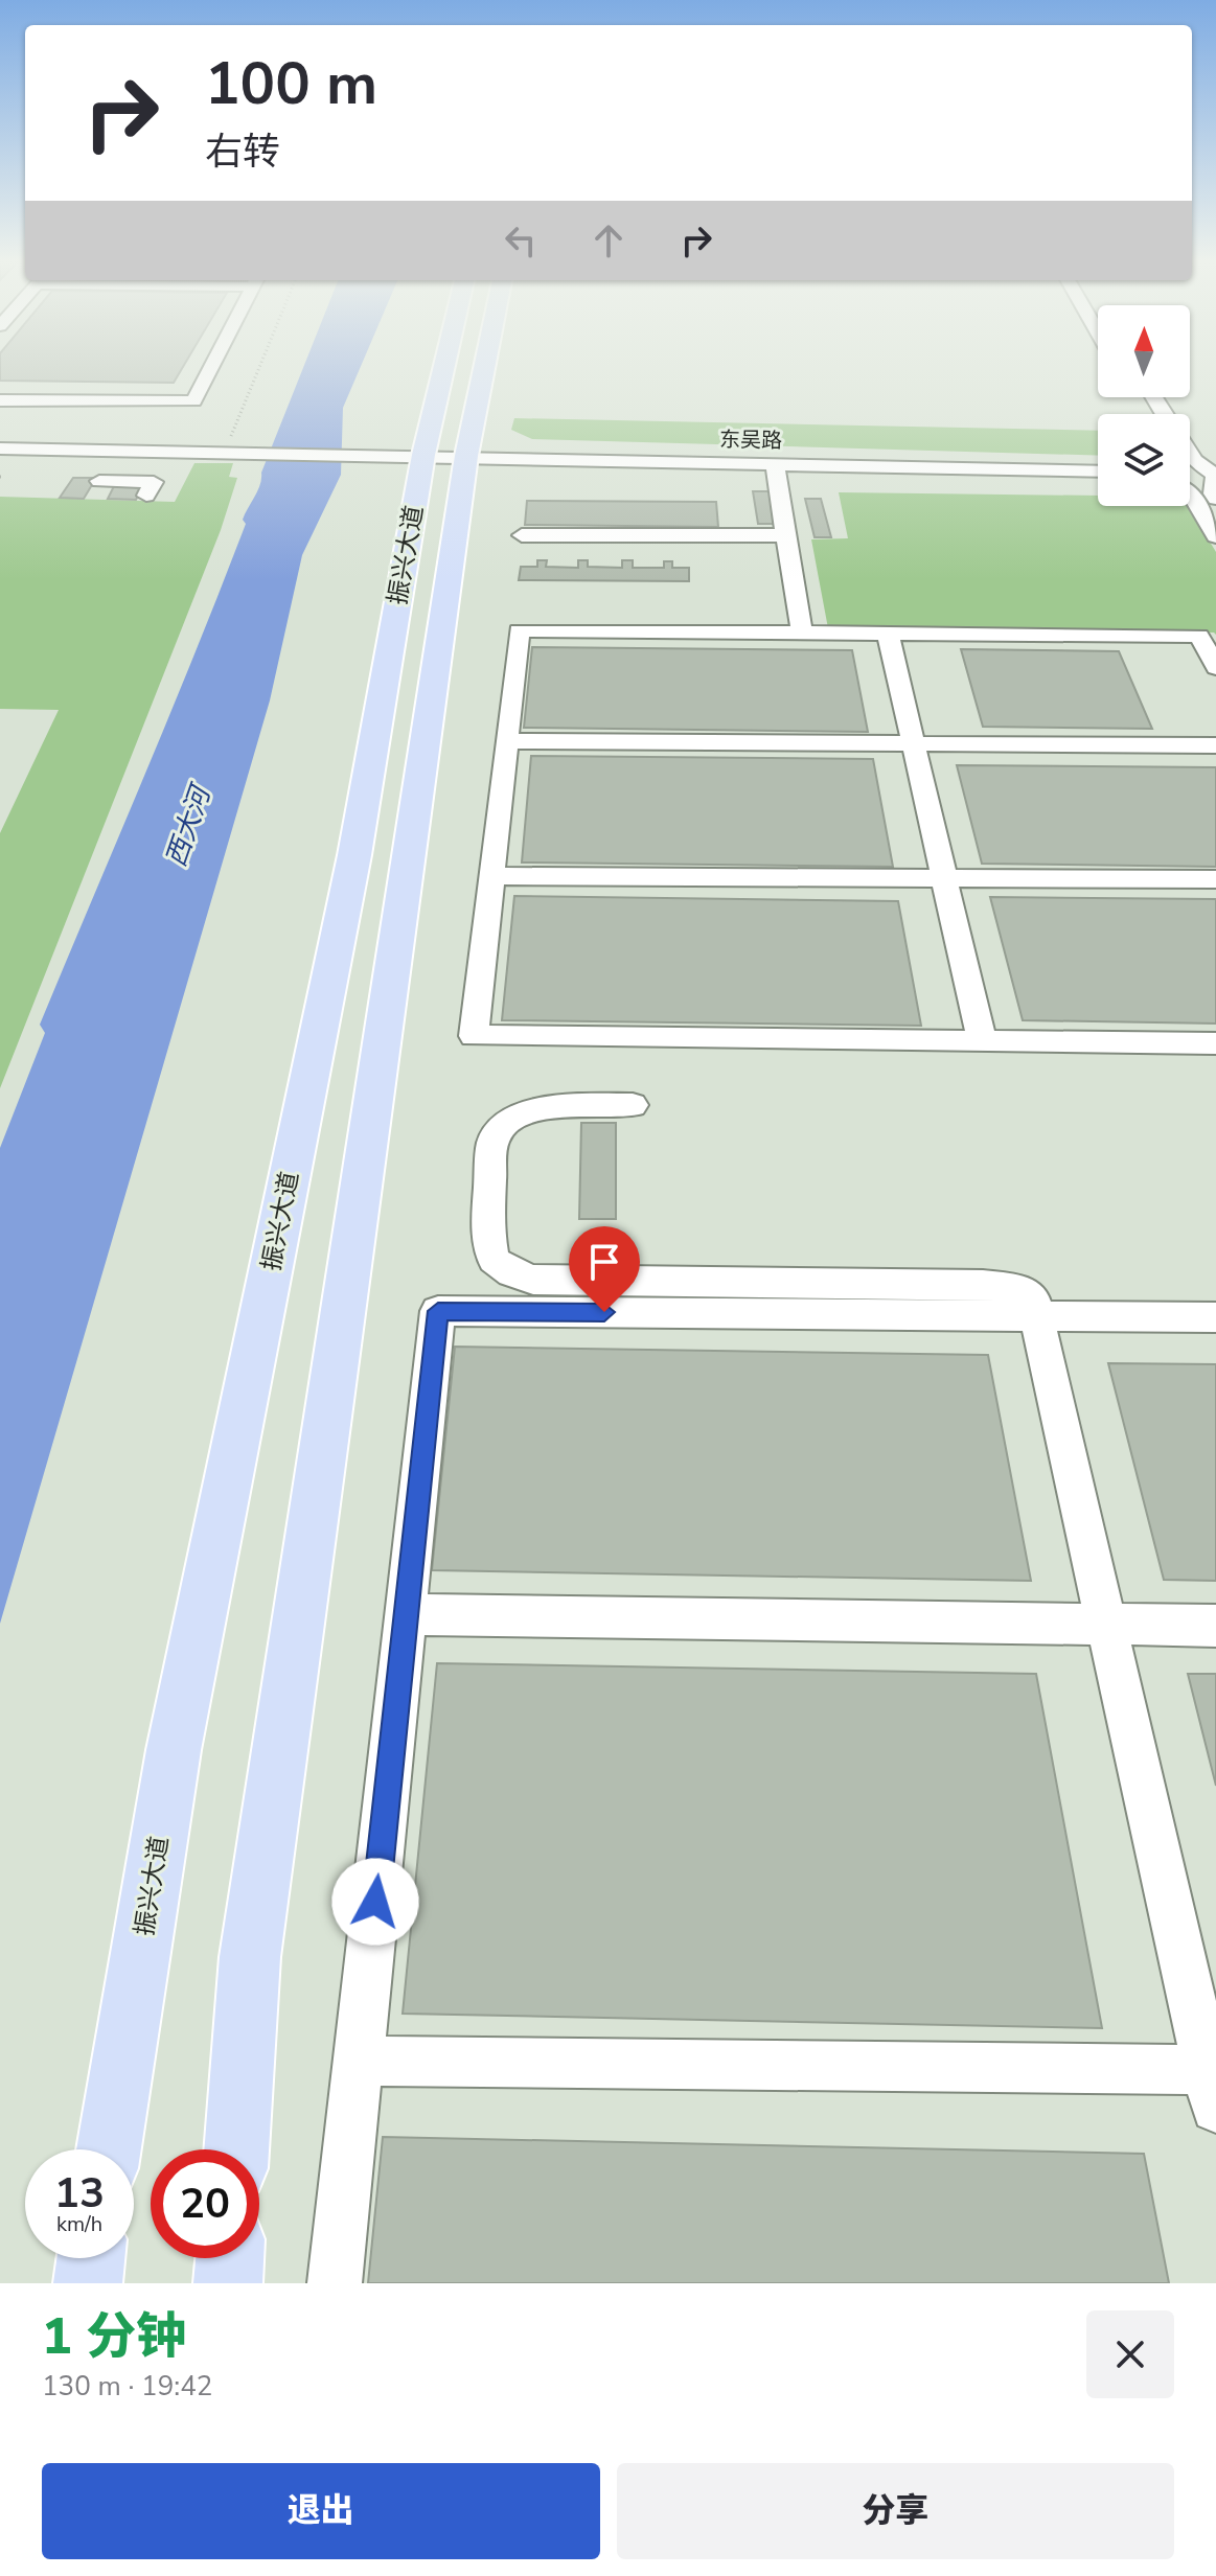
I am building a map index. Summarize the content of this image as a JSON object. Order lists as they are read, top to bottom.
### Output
{
  "streets": {
    "main road": ["振兴大道"],
    "street": ["东吴路"]
  },
  "crossings": [
    ["东吴路", "振兴大道"]
  ],
  "water": ["西大河"],
  "north": "top",
  "page": {
    "turn": ["100 m", "右转"],
    "speed": "13 km/h",
    "limit": "20",
    "heading": ["1 分钟", "130 m · 19:42"],
    "buttons": ["退出", "分享"]
  }
}
